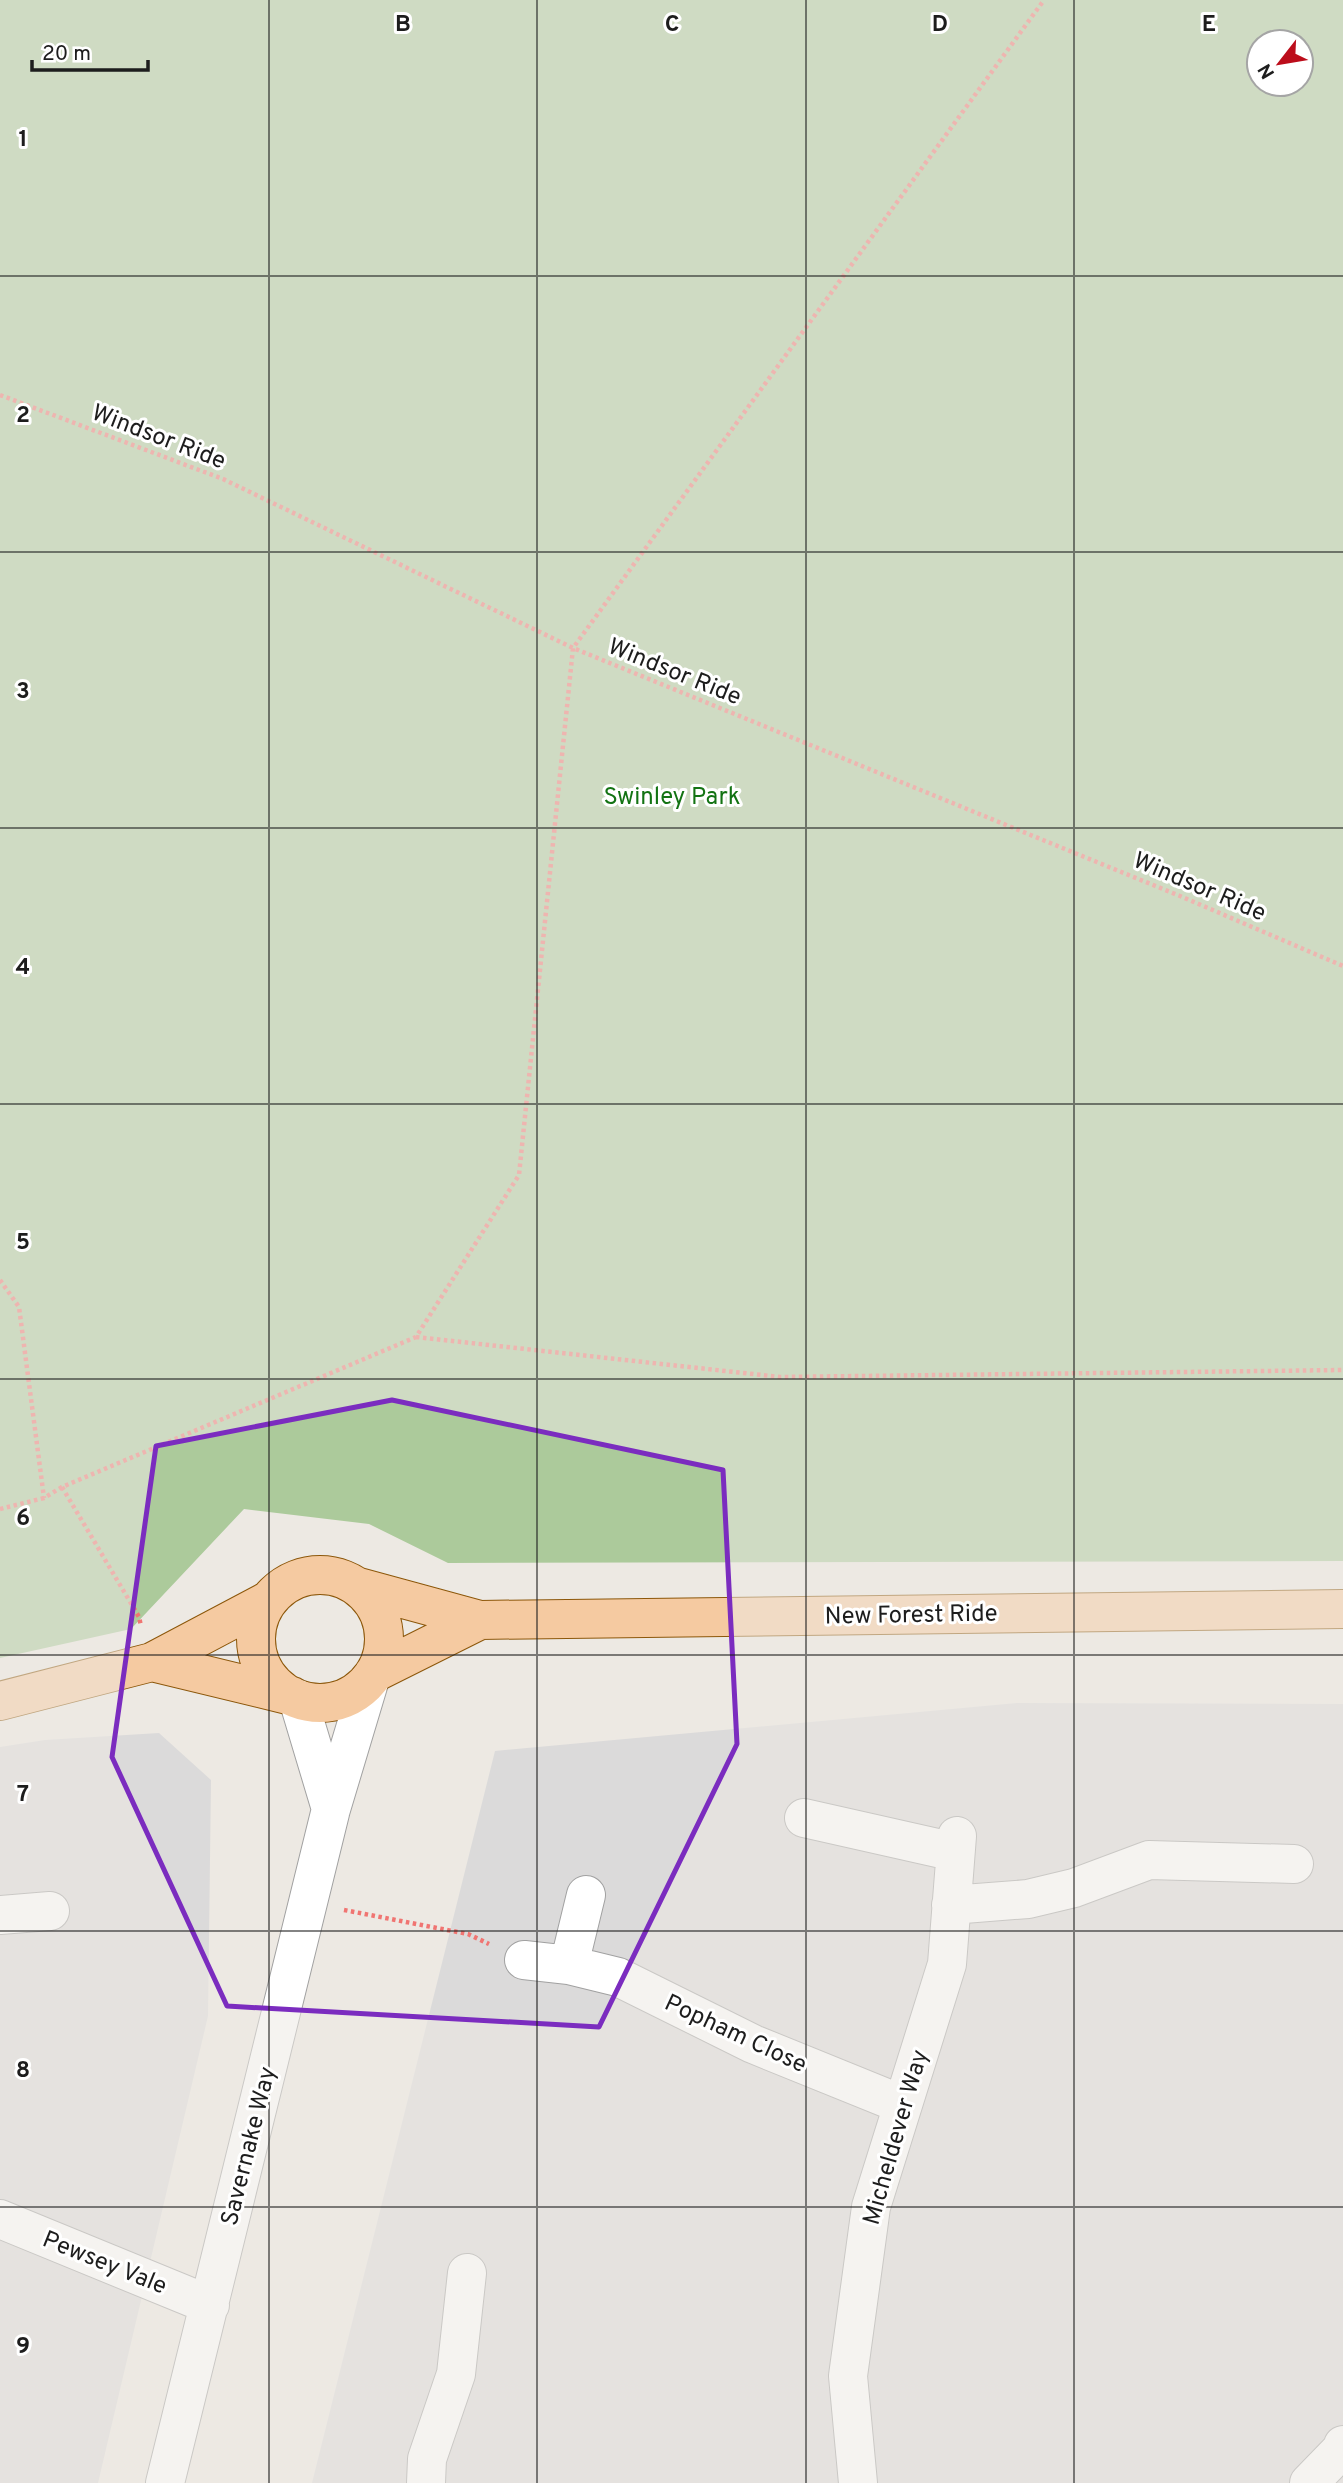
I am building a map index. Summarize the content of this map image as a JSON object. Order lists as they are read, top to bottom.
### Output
{
  "streets": {
    "main road": ["New Forest Ride"],
    "street": [
      "Popham Close",
      "Micheldever Way",
      "Savernake Way",
      "Pewsey Vale"
    ],
    "path": ["Windsor Ride"]
  },
  "crossings": [
    ["New Forest Ride", "Savernake Way"],
    ["Popham Close", "Micheldever Way"],
    ["Savernake Way", "Pewsey Vale"]
  ],
  "parks": ["Swinley Park"],
  "scale_bar": "20 m",
  "north": "bottom left",
  "grid": {
    "columns": [
      "B",
      "C",
      "D",
      "E"
    ],
    "rows": [
      "1",
      "2",
      "3",
      "4",
      "5",
      "6",
      "7",
      "8",
      "9"
    ]
  }
}
